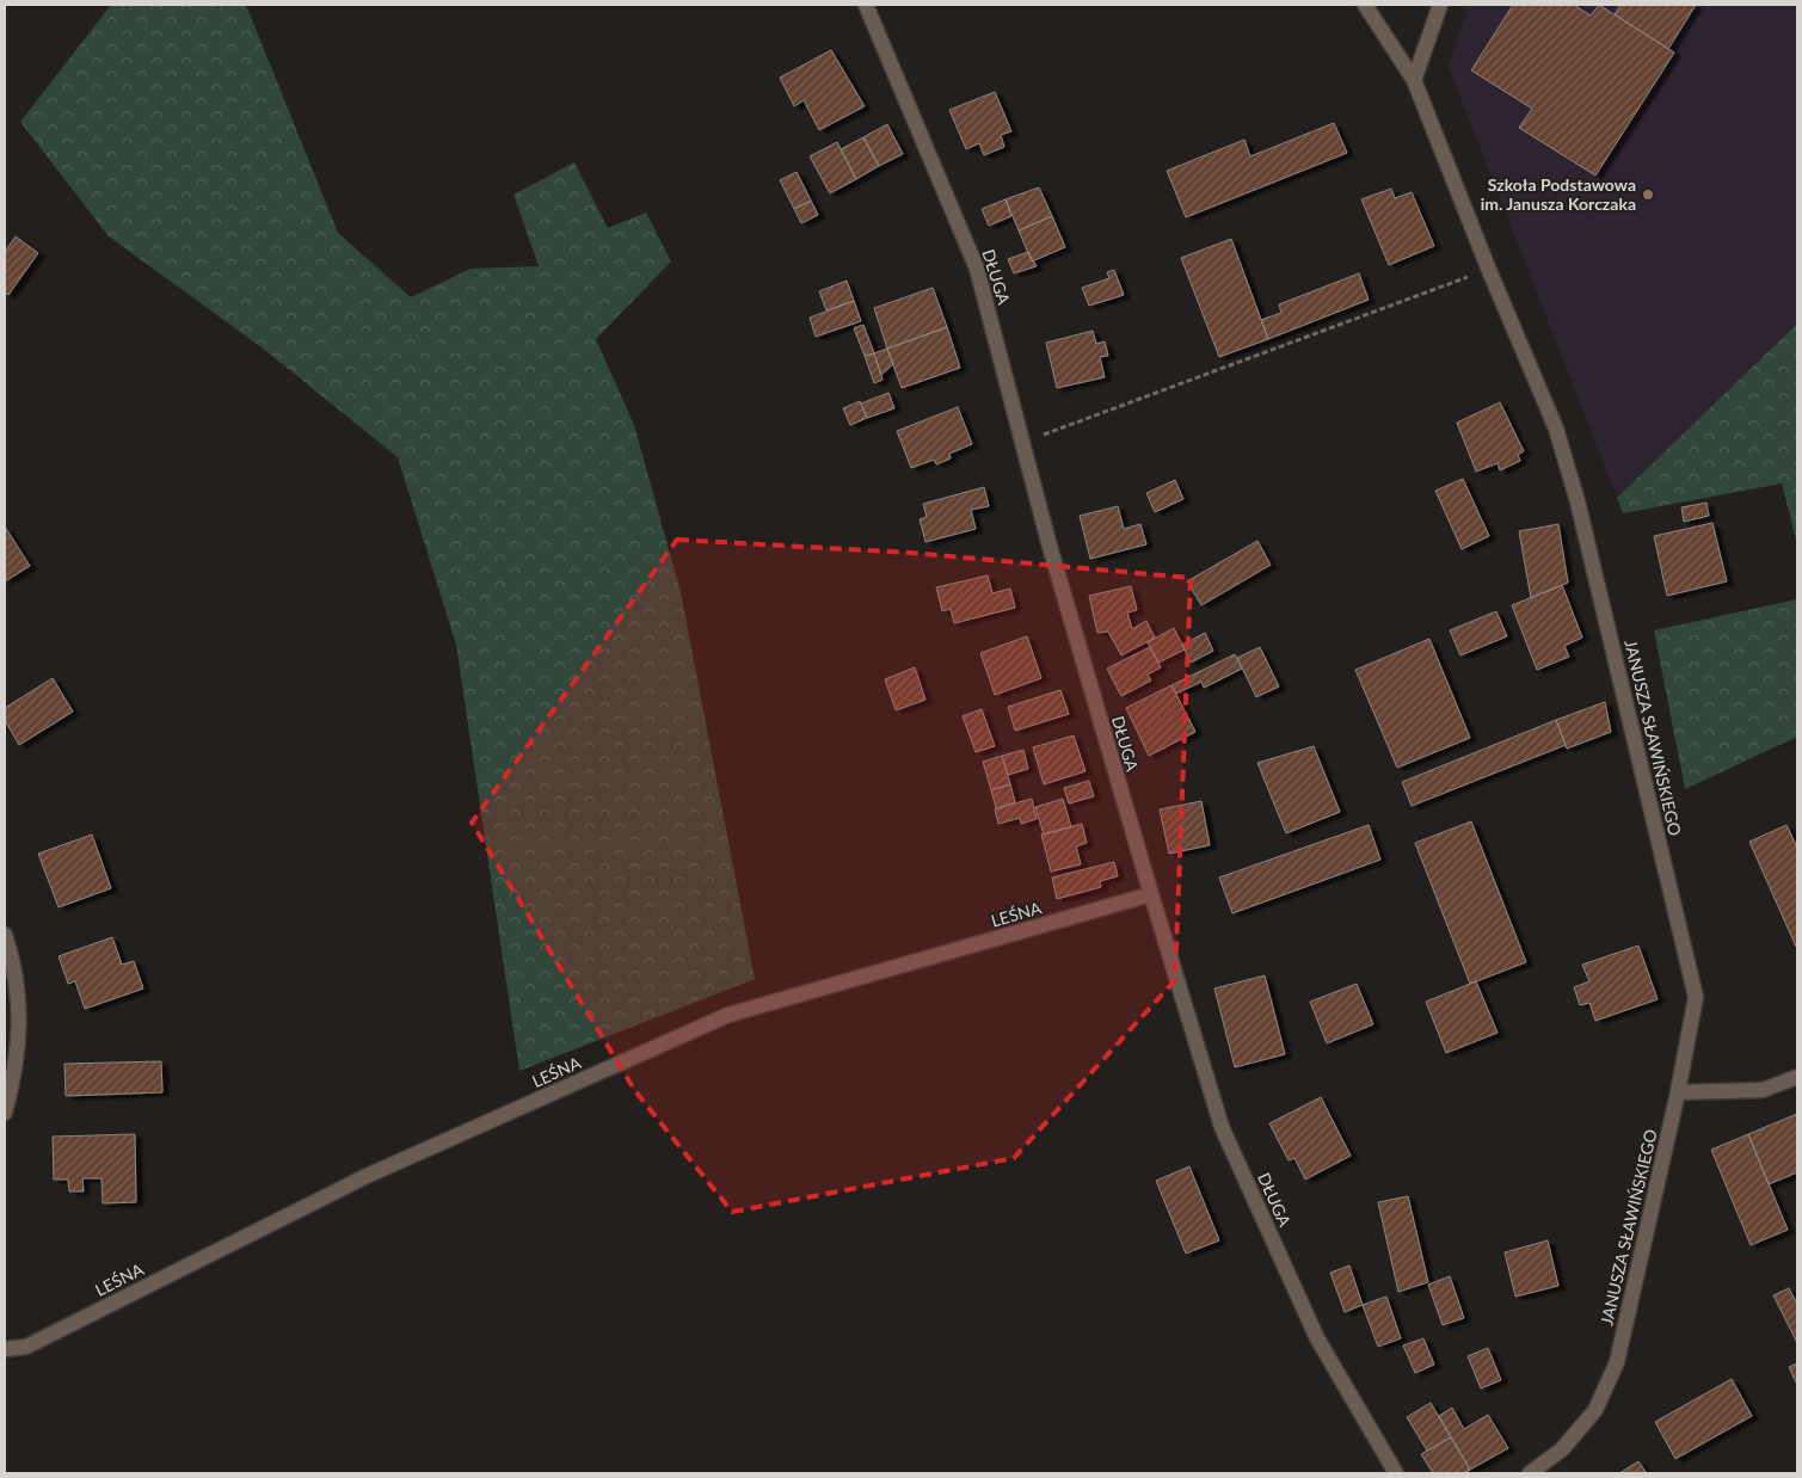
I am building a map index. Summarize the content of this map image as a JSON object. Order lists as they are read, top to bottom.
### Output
{
  "streets": {
    "street": ["DŁUGA", "JANUSZA SŁAWIŃSKIEGO", "LEŚNA"]
  },
  "crossings": [
    ["DŁUGA", "LEŚNA"]
  ],
  "places": ["Szkoła Podstawowa im. Janusza Korczaka"]
}
